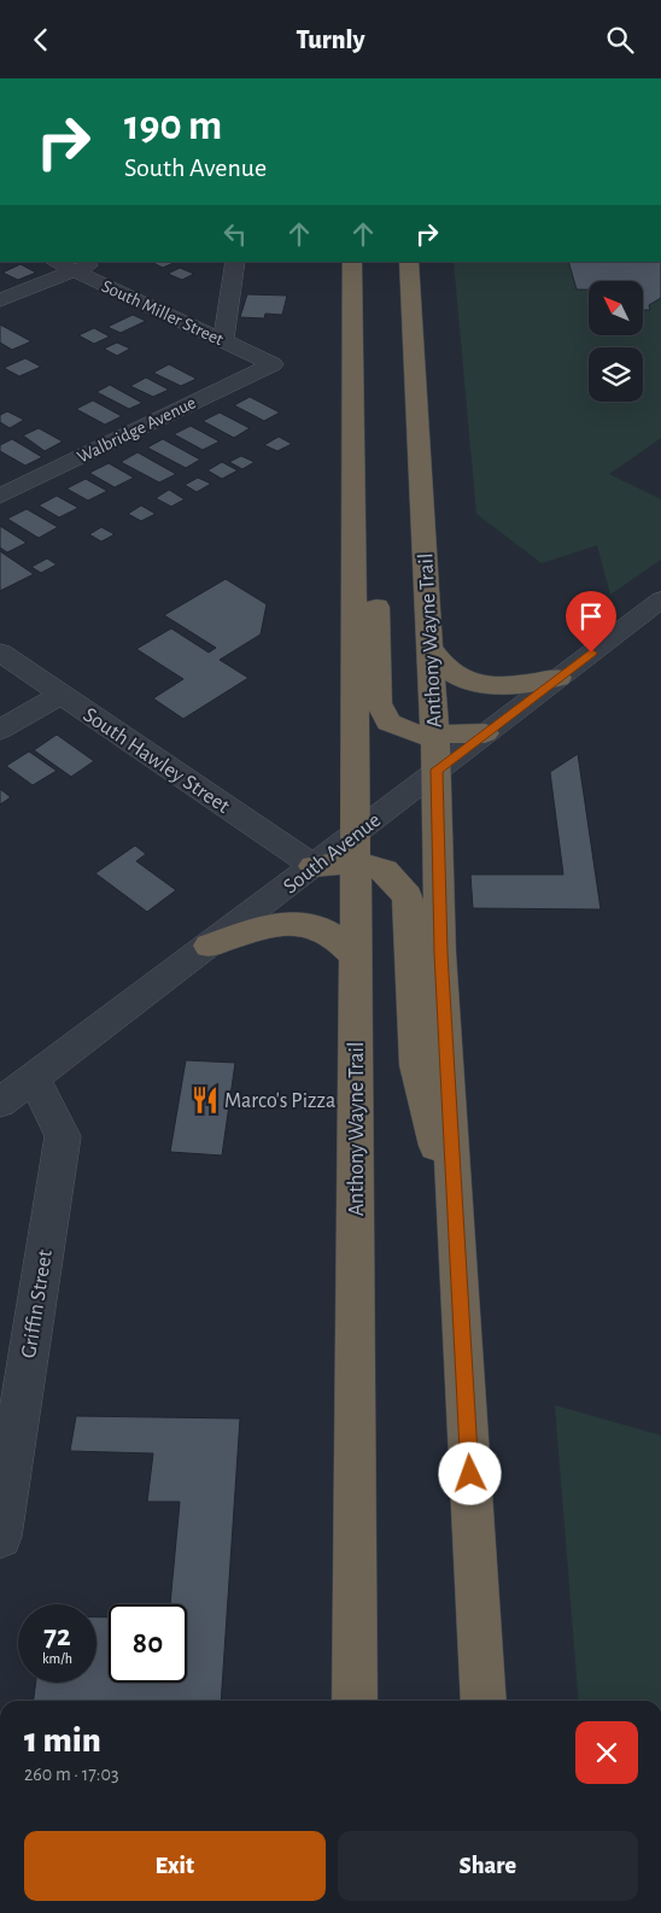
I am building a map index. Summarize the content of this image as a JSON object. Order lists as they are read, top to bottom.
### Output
{
  "streets": {
    "highway": ["Anthony Wayne Trail"],
    "street": [
      "South Miller Street",
      "Walbridge Avenue",
      "South Hawley Street",
      "South Avenue",
      "Griffin Street"
    ]
  },
  "crossings": [
    ["South Miller Street", "Walbridge Avenue"],
    ["Anthony Wayne Trail", "South Avenue"],
    ["South Hawley Street", "South Avenue"],
    ["South Avenue", "Griffin Street"]
  ],
  "places": {
    "restaurant": ["Marco's Pizza"]
  },
  "north": "top left",
  "page": {
    "header": "Turnly",
    "turn": ["190 m", "South Avenue"],
    "speed": "72 km/h",
    "limit": "80",
    "heading": ["1 min", "260 m · 17:03"],
    "buttons": ["Exit", "Share"]
  }
}
